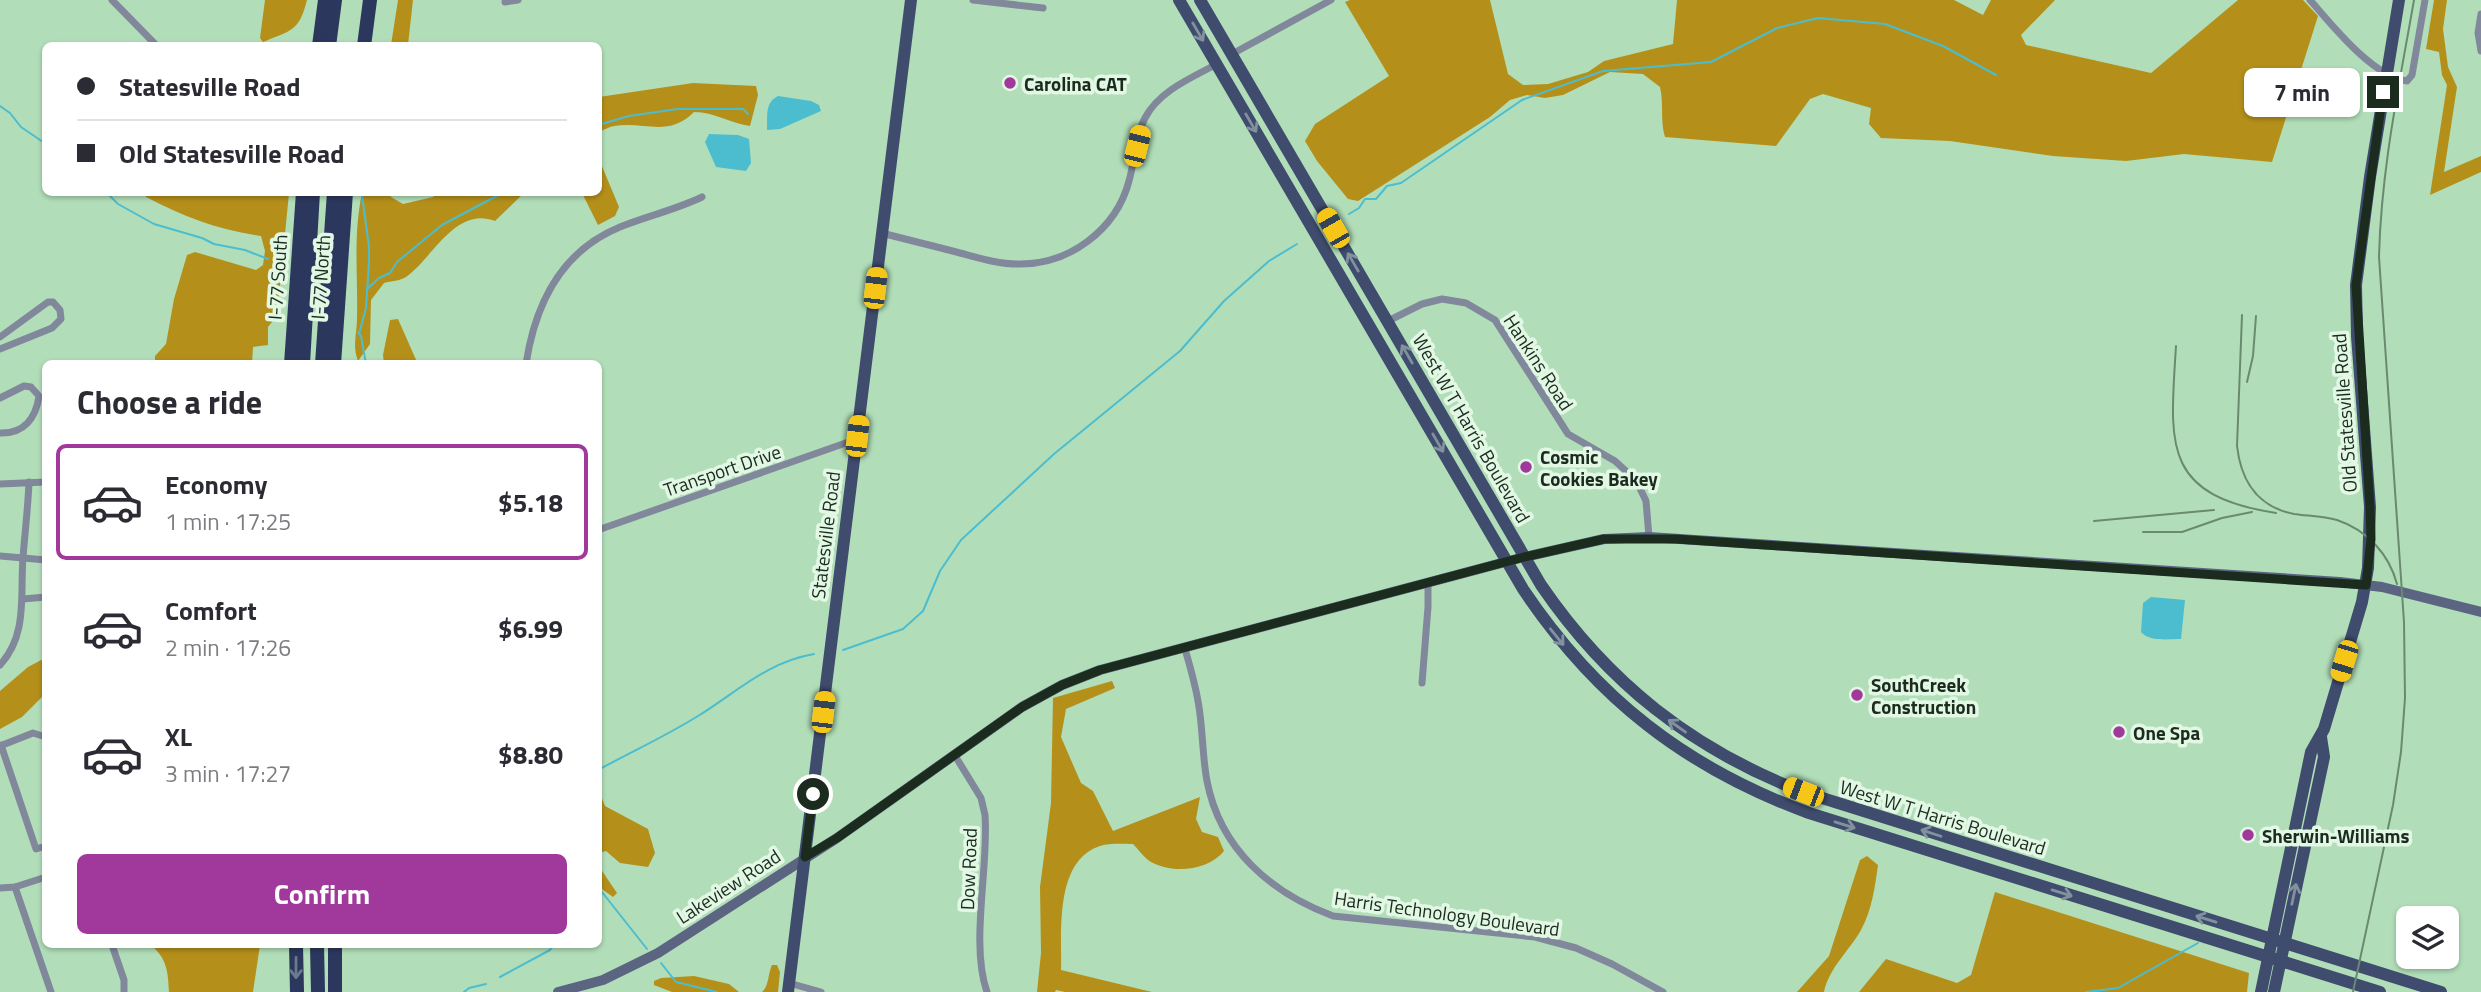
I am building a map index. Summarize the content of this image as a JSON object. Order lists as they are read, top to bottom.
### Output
{
  "streets": {
    "highway": ["I-77 South", "I-77 North"],
    "main road": [
      "Old Statesville Road",
      "West W T Harris Boulevard",
      "Statesville Road",
      "Lakeview Road"
    ],
    "street": [
      "Hankins Road",
      "Transport Drive",
      "Dow Road",
      "Harris Technology Boulevard"
    ]
  },
  "crossings": [
    ["Hankins Road", "West W T Harris Boulevard"],
    ["Hankins Road", "Lakeview Road"],
    ["Old Statesville Road", "West W T Harris Boulevard"],
    ["Old Statesville Road", "Lakeview Road"],
    ["West W T Harris Boulevard", "Lakeview Road"],
    ["Transport Drive", "Statesville Road"],
    ["Statesville Road", "Lakeview Road"],
    ["Dow Road", "Lakeview Road"],
    ["Lakeview Road", "Harris Technology Boulevard"]
  ],
  "places": [
    "Carolina CAT",
    "Cosmic Cookies Bakey",
    "SouthCreek Construction",
    "One Spa",
    "Sherwin-Williams"
  ],
  "page": {
    "banner": ["Statesville Road", "Old Statesville Road"],
    "bubble": "7 min",
    "heading": "Choose a ride",
    "list": [
      {
        "name": "Economy",
        "note": "1 min · 17:25",
        "value": "$5.18"
      },
      {
        "name": "Comfort",
        "note": "2 min · 17:26",
        "value": "$6.99"
      },
      {
        "name": "XL",
        "note": "3 min · 17:27",
        "value": "$8.80"
      }
    ],
    "buttons": "Confirm"
  }
}
